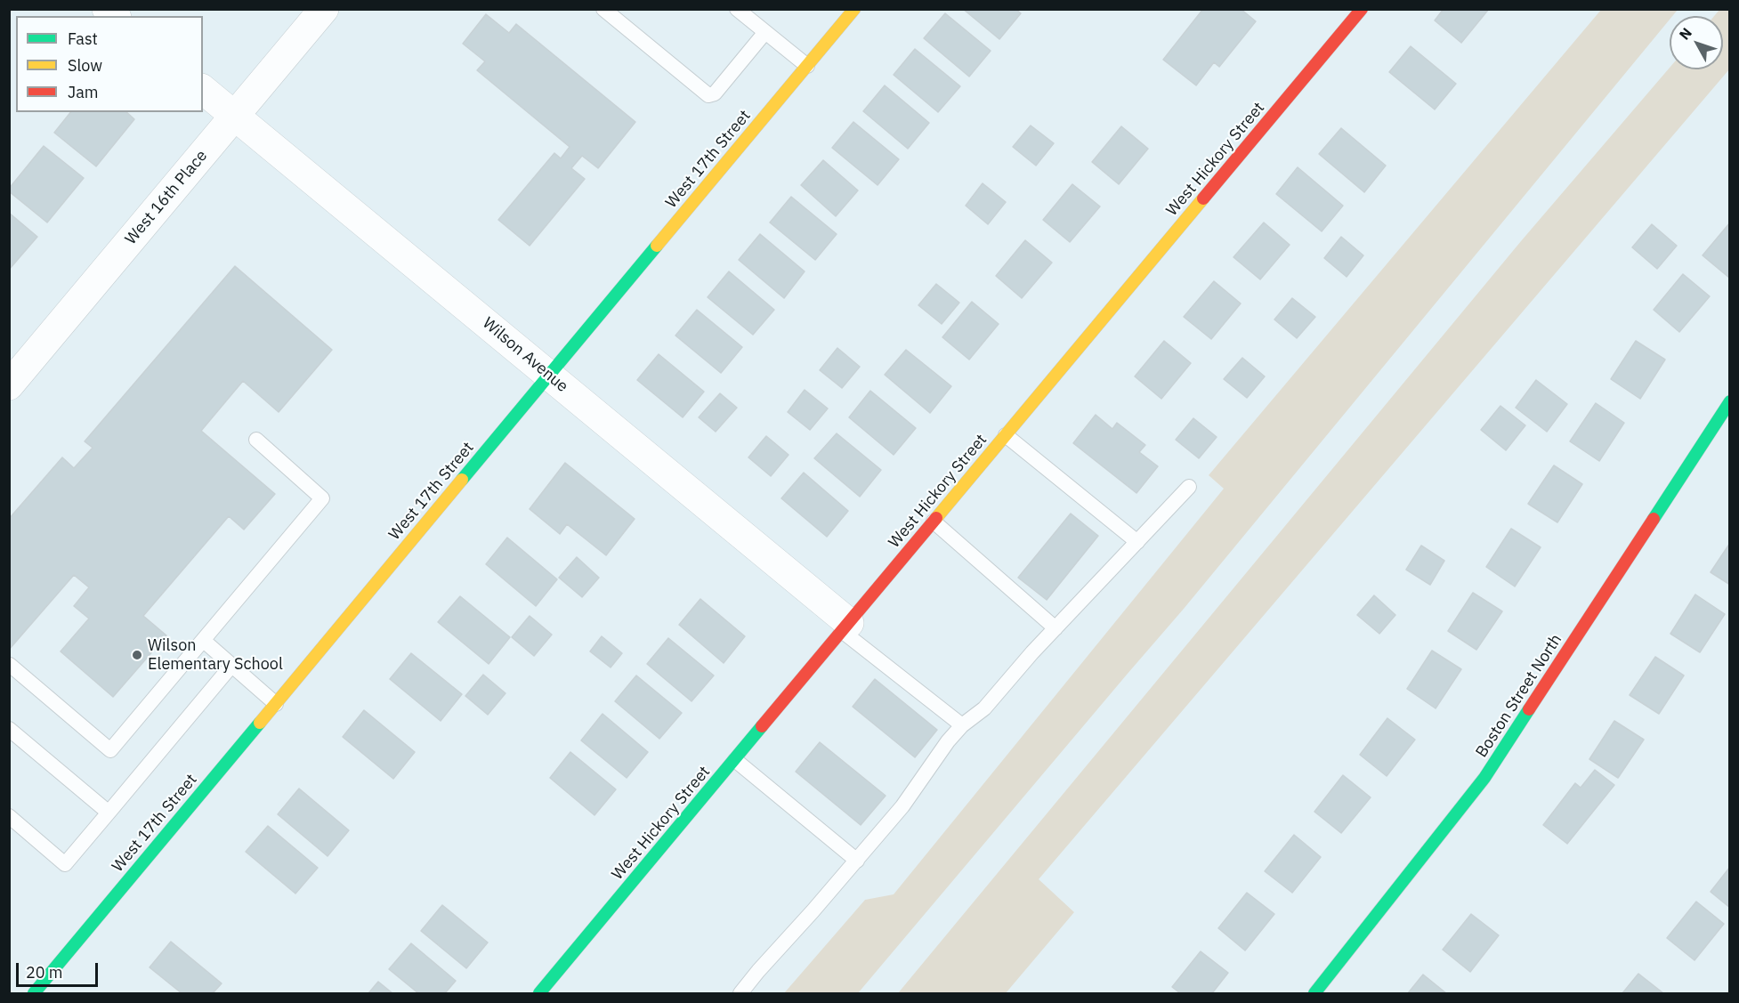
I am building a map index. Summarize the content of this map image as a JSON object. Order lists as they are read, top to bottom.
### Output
{
  "streets": {
    "street": [
      "West 17th Street",
      "West Hickory Street",
      "West 16th Place",
      "Wilson Avenue",
      "Boston Street North"
    ]
  },
  "crossings": [
    ["West 17th Street", "Wilson Avenue"],
    ["West Hickory Street", "Wilson Avenue"],
    ["West 16th Place", "Wilson Avenue"]
  ],
  "places": ["Wilson Elementary School"],
  "legend": ["Fast", "Slow", "Jam"],
  "scale_bar": "20 m",
  "north": "top left"
}
